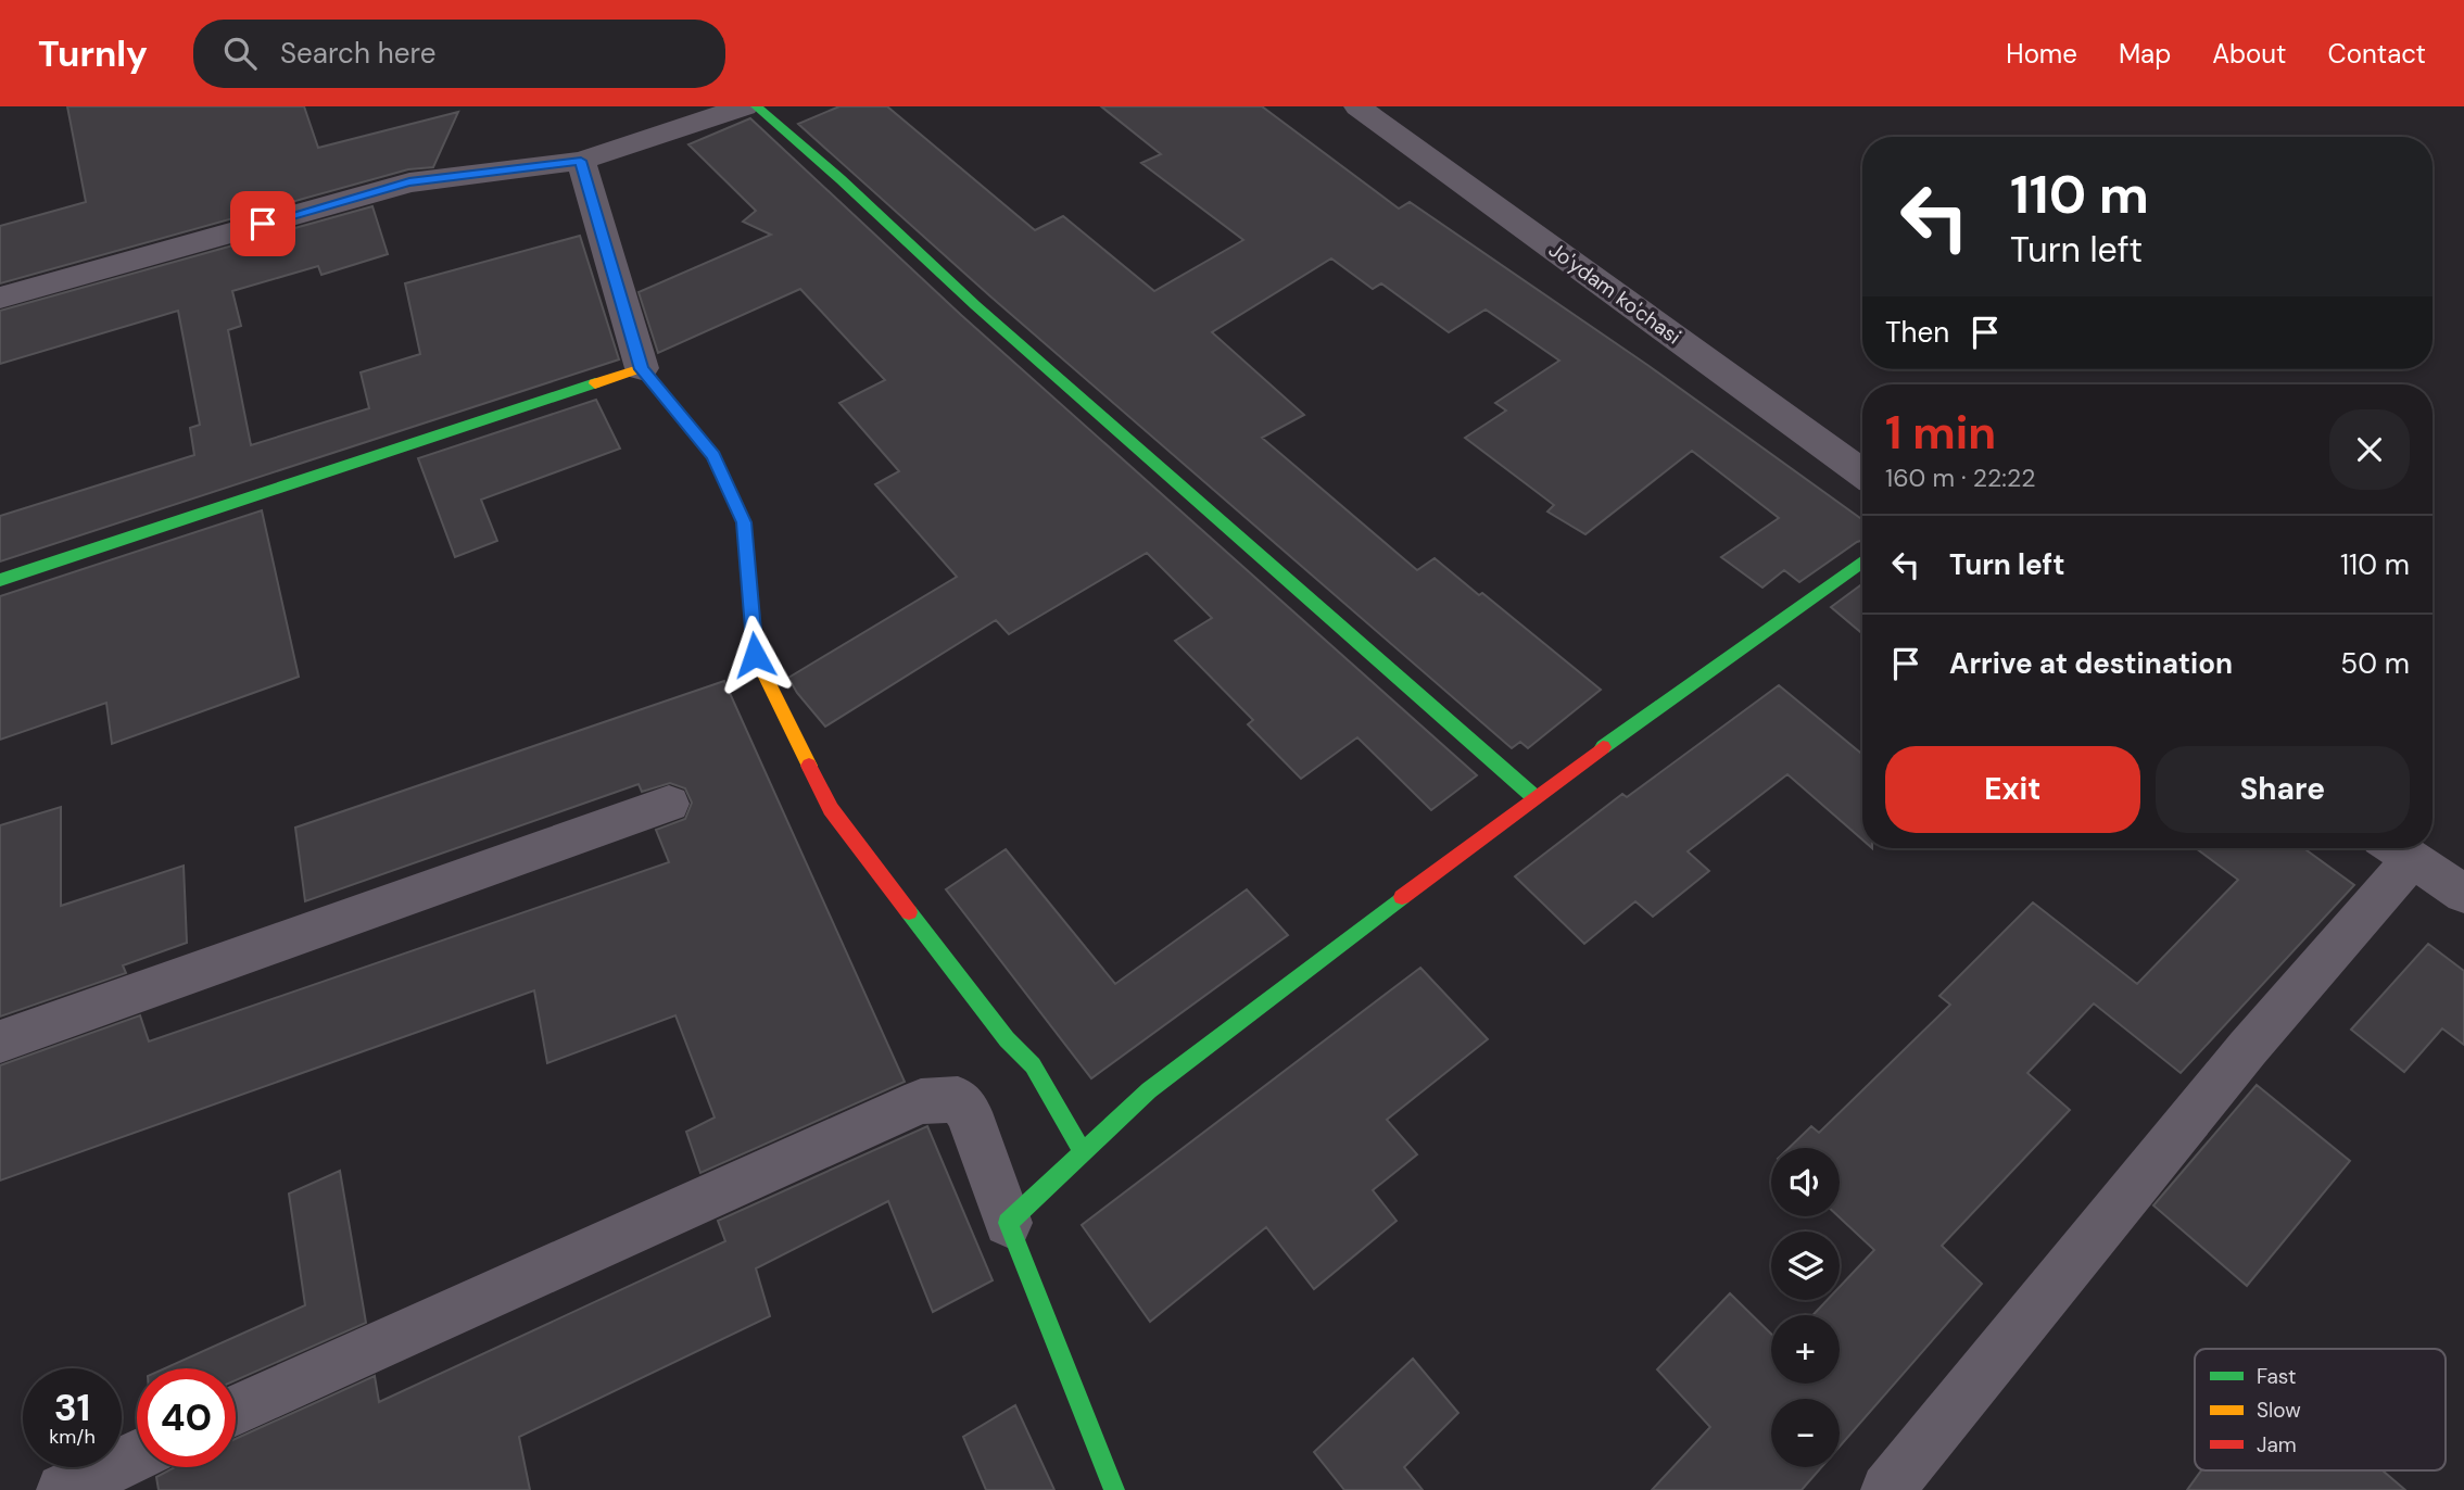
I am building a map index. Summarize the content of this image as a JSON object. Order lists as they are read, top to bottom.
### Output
{
  "streets": {
    "street": ["Jo'ydam ko'chasi"]
  },
  "legend": ["Fast", "Slow", "Jam"],
  "page": {
    "header": "Turnly",
    "search": "Search here",
    "nav": [
      "Home",
      "Map",
      "About",
      "Contact"
    ],
    "turn": ["110 m", "Turn left"],
    "then": "Then",
    "heading": ["1 min", "160 m · 22:22"],
    "list": [
      {
        "name": "Turn left",
        "value": "110 m"
      },
      {
        "name": "Arrive at destination",
        "value": "50 m"
      }
    ],
    "buttons": ["Exit", "Share"],
    "map_buttons": ["+", "−"],
    "speed": "31 km/h",
    "limit": "40"
  }
}
